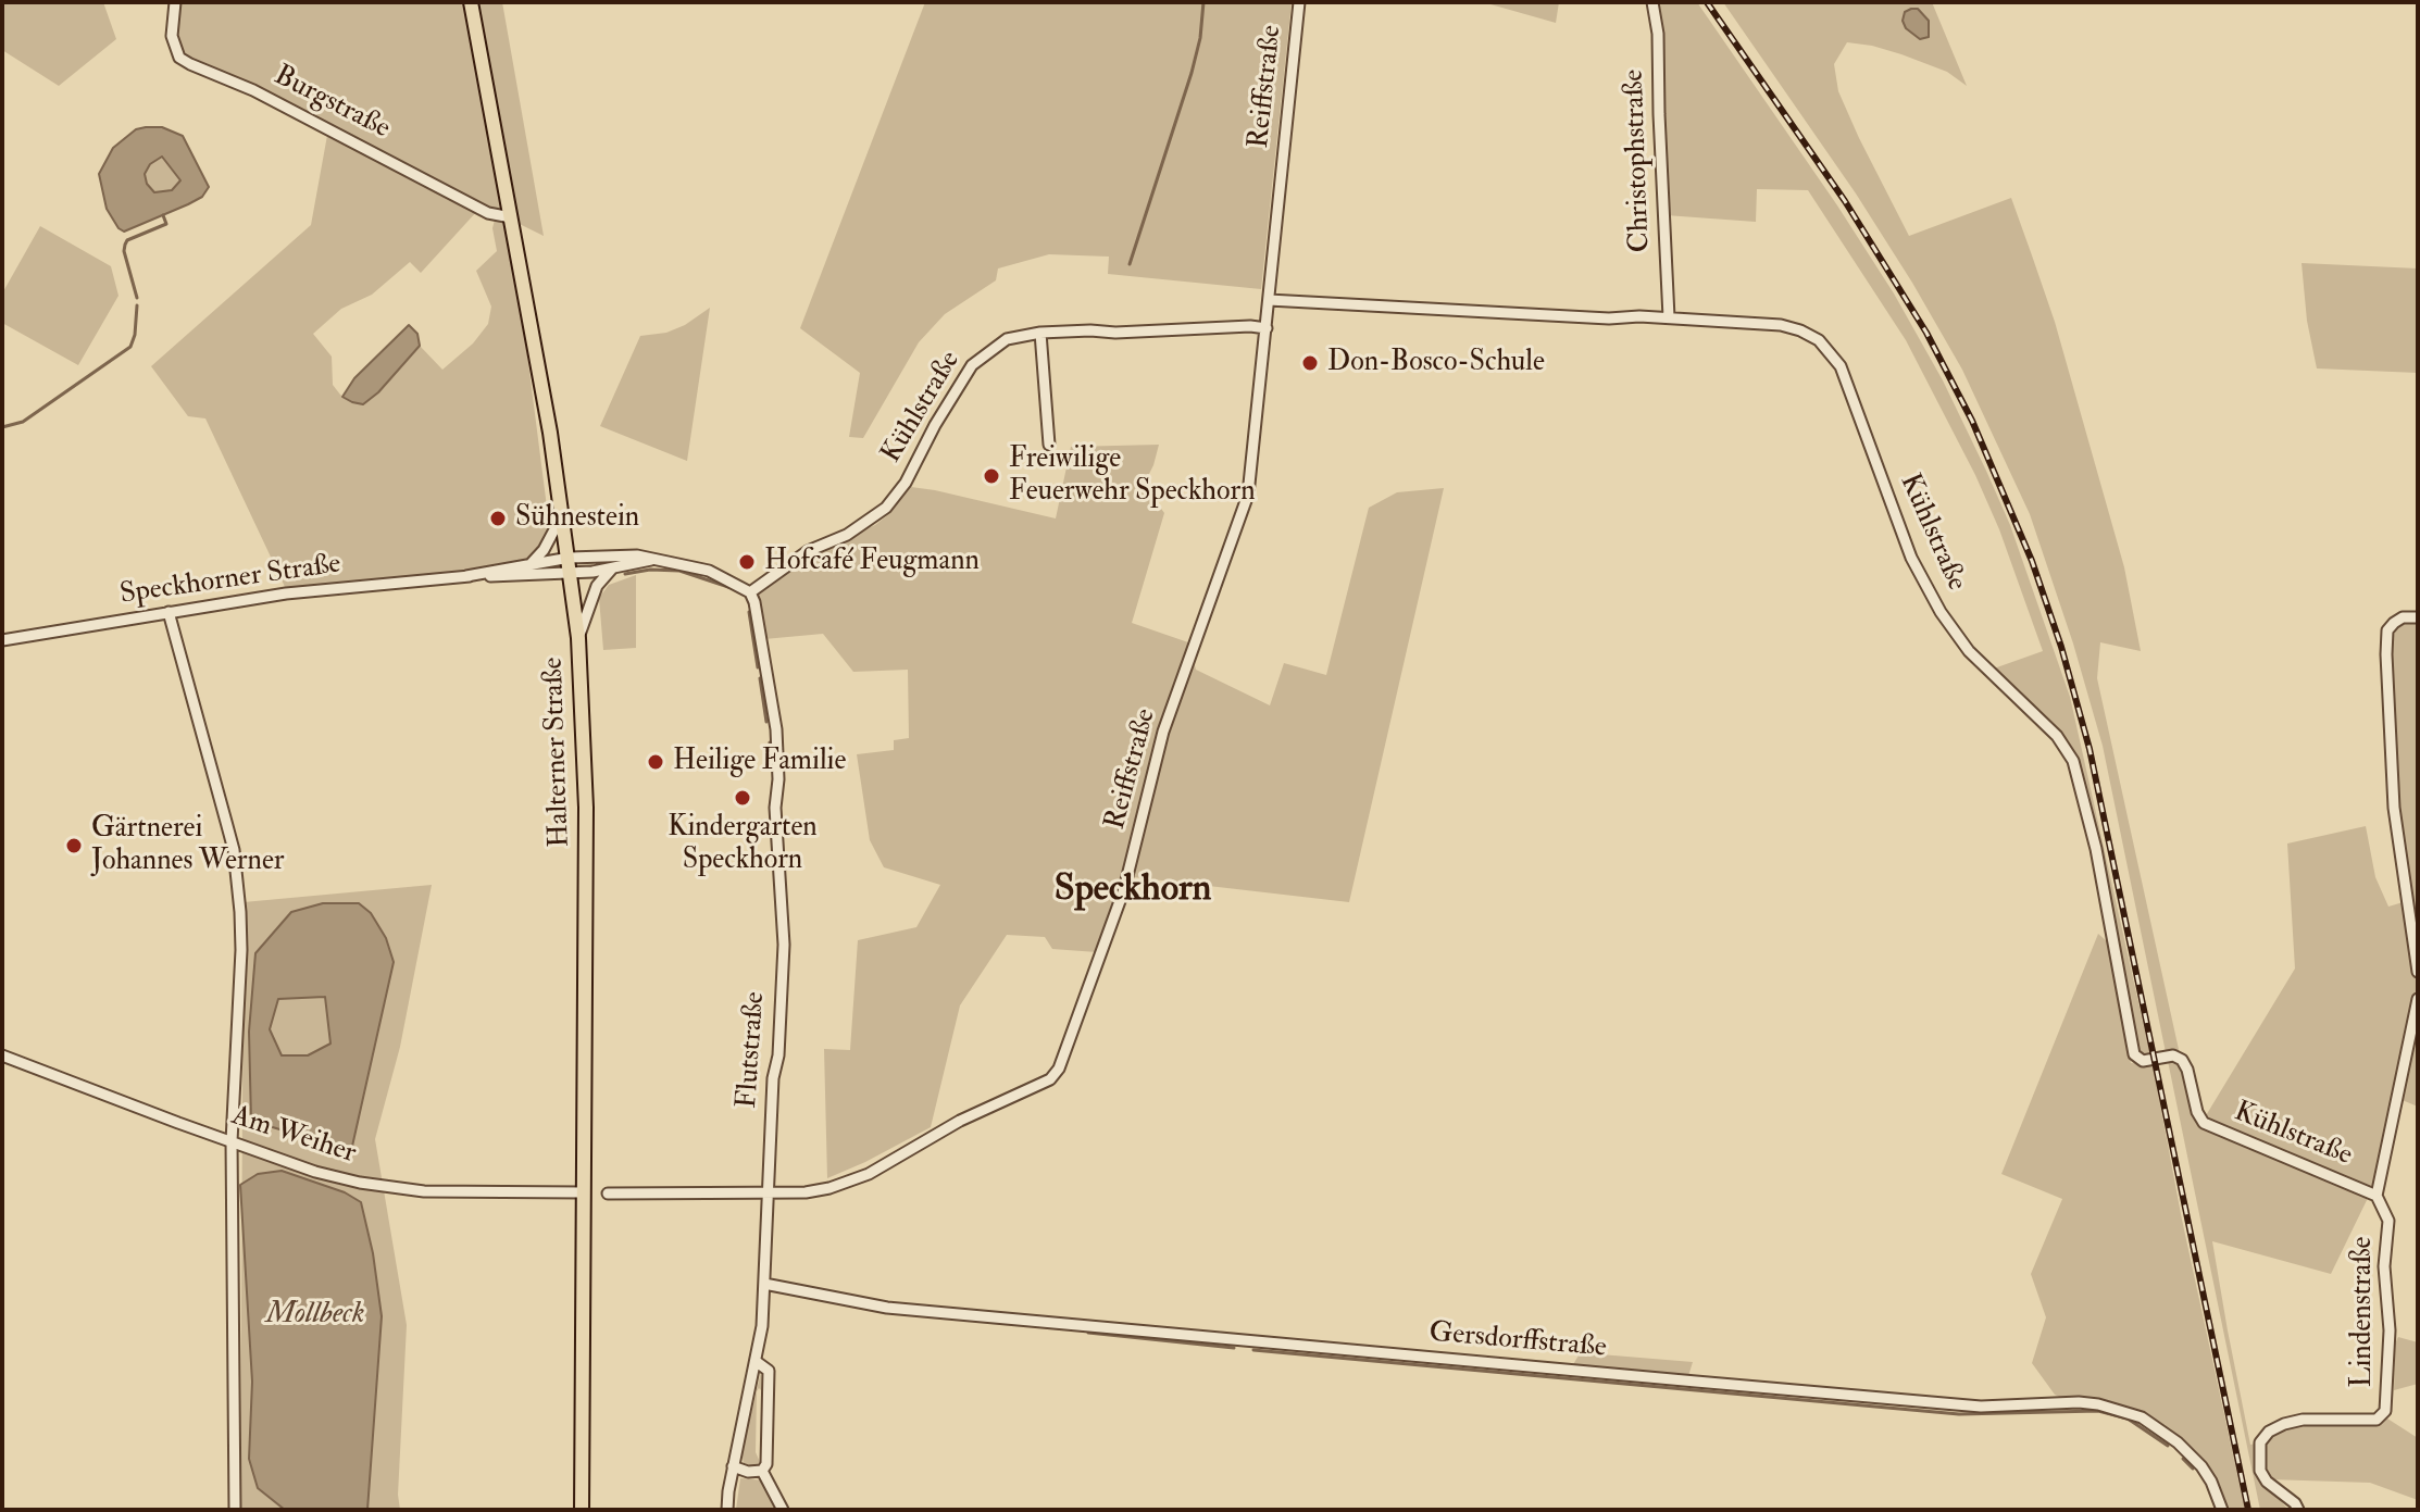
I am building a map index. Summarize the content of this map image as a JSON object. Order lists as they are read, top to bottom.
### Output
{
  "streets": {
    "main road": ["Halterner Straße"],
    "street": [
      "Reiffstraße",
      "Burgstraße",
      "Christophstraße",
      "Kühlstraße",
      "Speckhorner Straße",
      "Flutstraße",
      "Am Weiher",
      "Lindenstraße",
      "Gersdorffstraße"
    ]
  },
  "crossings": [
    ["Reiffstraße", "Kühlstraße"],
    ["Reiffstraße", "Flutstraße"],
    ["Burgstraße", "Halterner Straße"],
    ["Christophstraße", "Kühlstraße"],
    ["Kühlstraße", "Flutstraße"],
    ["Kühlstraße", "Lindenstraße"],
    ["Speckhorner Straße", "Halterner Straße"],
    ["Halterner Straße", "Am Weiher"],
    ["Flutstraße", "Gersdorffstraße"]
  ],
  "districts": ["Speckhorn"],
  "water": ["Mollbeck"],
  "places": [
    "Don-Bosco-Schule",
    "Freiwilige Feuerwehr Speckhorn",
    "Sühnestein",
    "Hofcafé Feugmann",
    "Heilige Familie",
    "Kindergarten Speckhorn",
    "Gärtnerei Johannes Werner"
  ]
}
